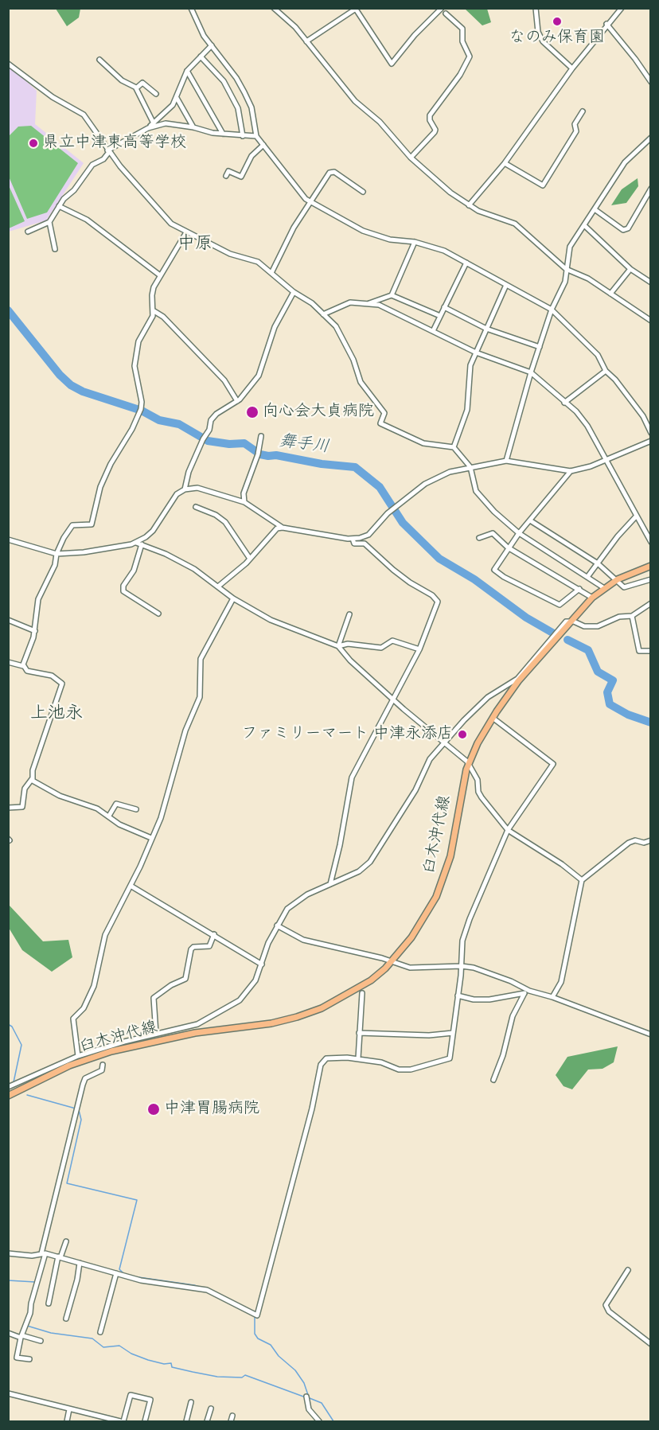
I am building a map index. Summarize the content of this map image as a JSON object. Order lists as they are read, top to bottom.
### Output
{
  "streets": {
    "main road": ["臼木沖代線"]
  },
  "districts": ["中原", "上池永"],
  "water": ["舞手川"],
  "places": [
    "なのみ保育園",
    "県立中津東高等学校",
    "向心会大貞病院",
    "ファミリーマート 中津永添店",
    "中津胃腸病院"
  ]
}
